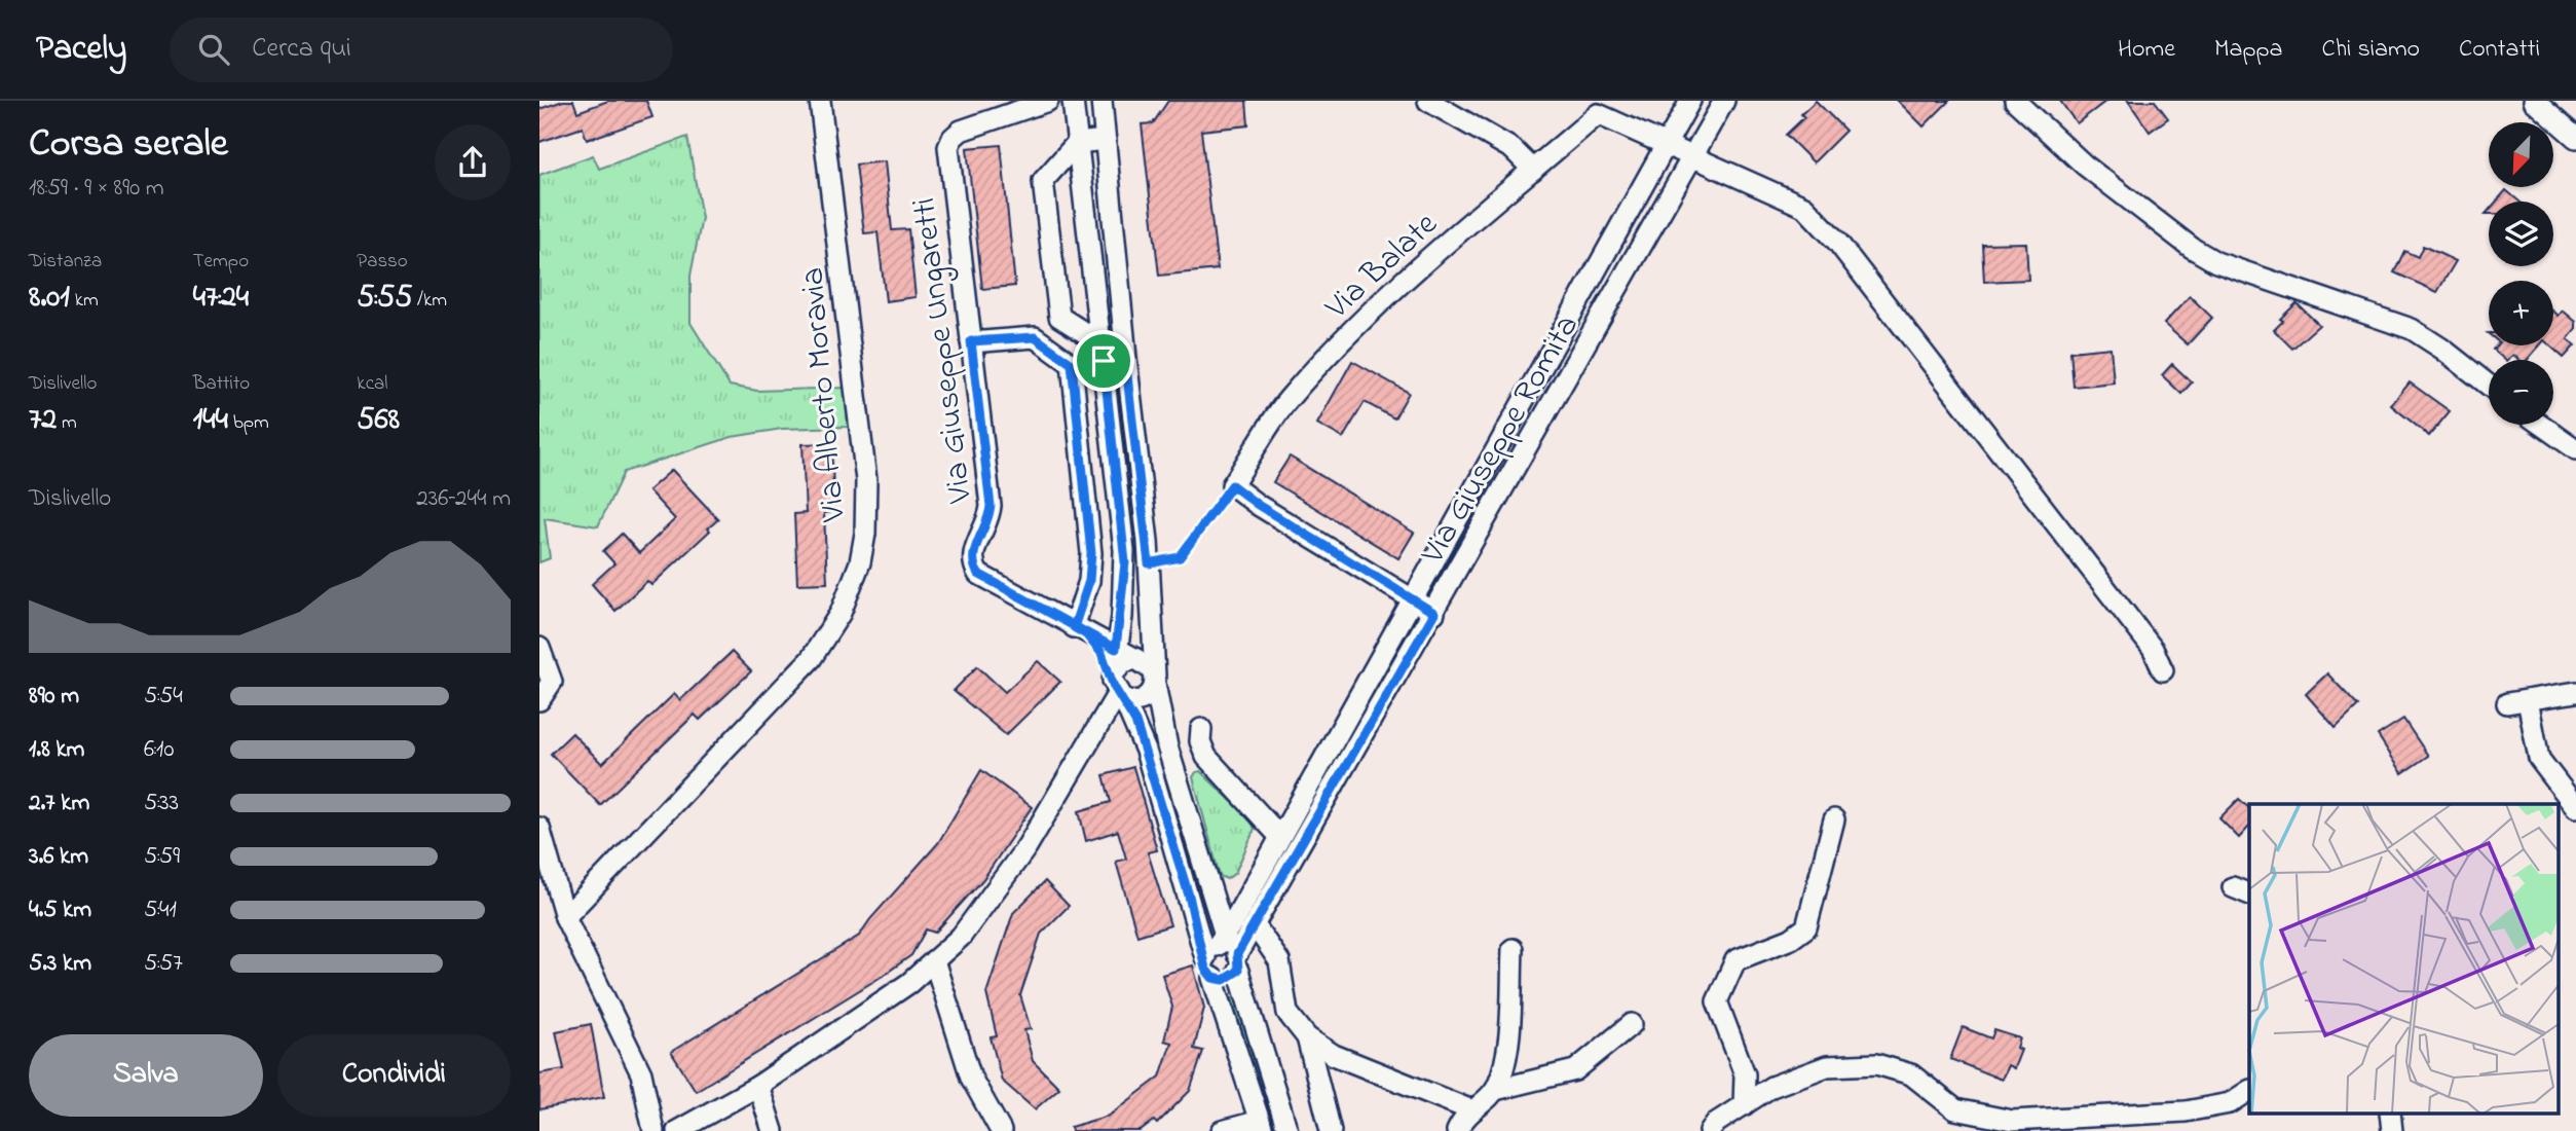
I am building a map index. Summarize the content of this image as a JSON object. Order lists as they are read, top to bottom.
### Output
{
  "streets": {
    "street": [
      "Via Balate",
      "Via Giuseppe Ungaretti",
      "Via Alberto Moravia",
      "Via Giuseppe Romita"
    ]
  },
  "crossings": [
    ["Via Balate", "Via Giuseppe Romita"]
  ],
  "north": "bottom left",
  "page": {
    "header": "Pacely",
    "search": "Cerca qui",
    "nav": [
      "Home",
      "Mappa",
      "Chi siamo",
      "Contatti"
    ],
    "heading": ["Corsa serale", "18:59 · 9 × 890 m"],
    "map_buttons": ["+", "−"],
    "stats": [
      ["Distanza", "8.01 km"],
      ["Tempo", "47:24"],
      ["Passo", "5:55 /km"],
      ["Dislivello", "72 m"],
      ["Battito", "144 bpm"],
      ["kcal", "568"]
    ],
    "chart": ["Dislivello", "236–244 m"],
    "list": [
      {
        "name": "890 m",
        "note": "5:54"
      },
      {
        "name": "1.8 km",
        "note": "6:10"
      },
      {
        "name": "2.7 km",
        "note": "5:33"
      },
      {
        "name": "3.6 km",
        "note": "5:59"
      },
      {
        "name": "4.5 km",
        "note": "5:41"
      },
      {
        "name": "5.3 km",
        "note": "5:57"
      }
    ],
    "buttons": ["Salva", "Condividi"]
  }
}
